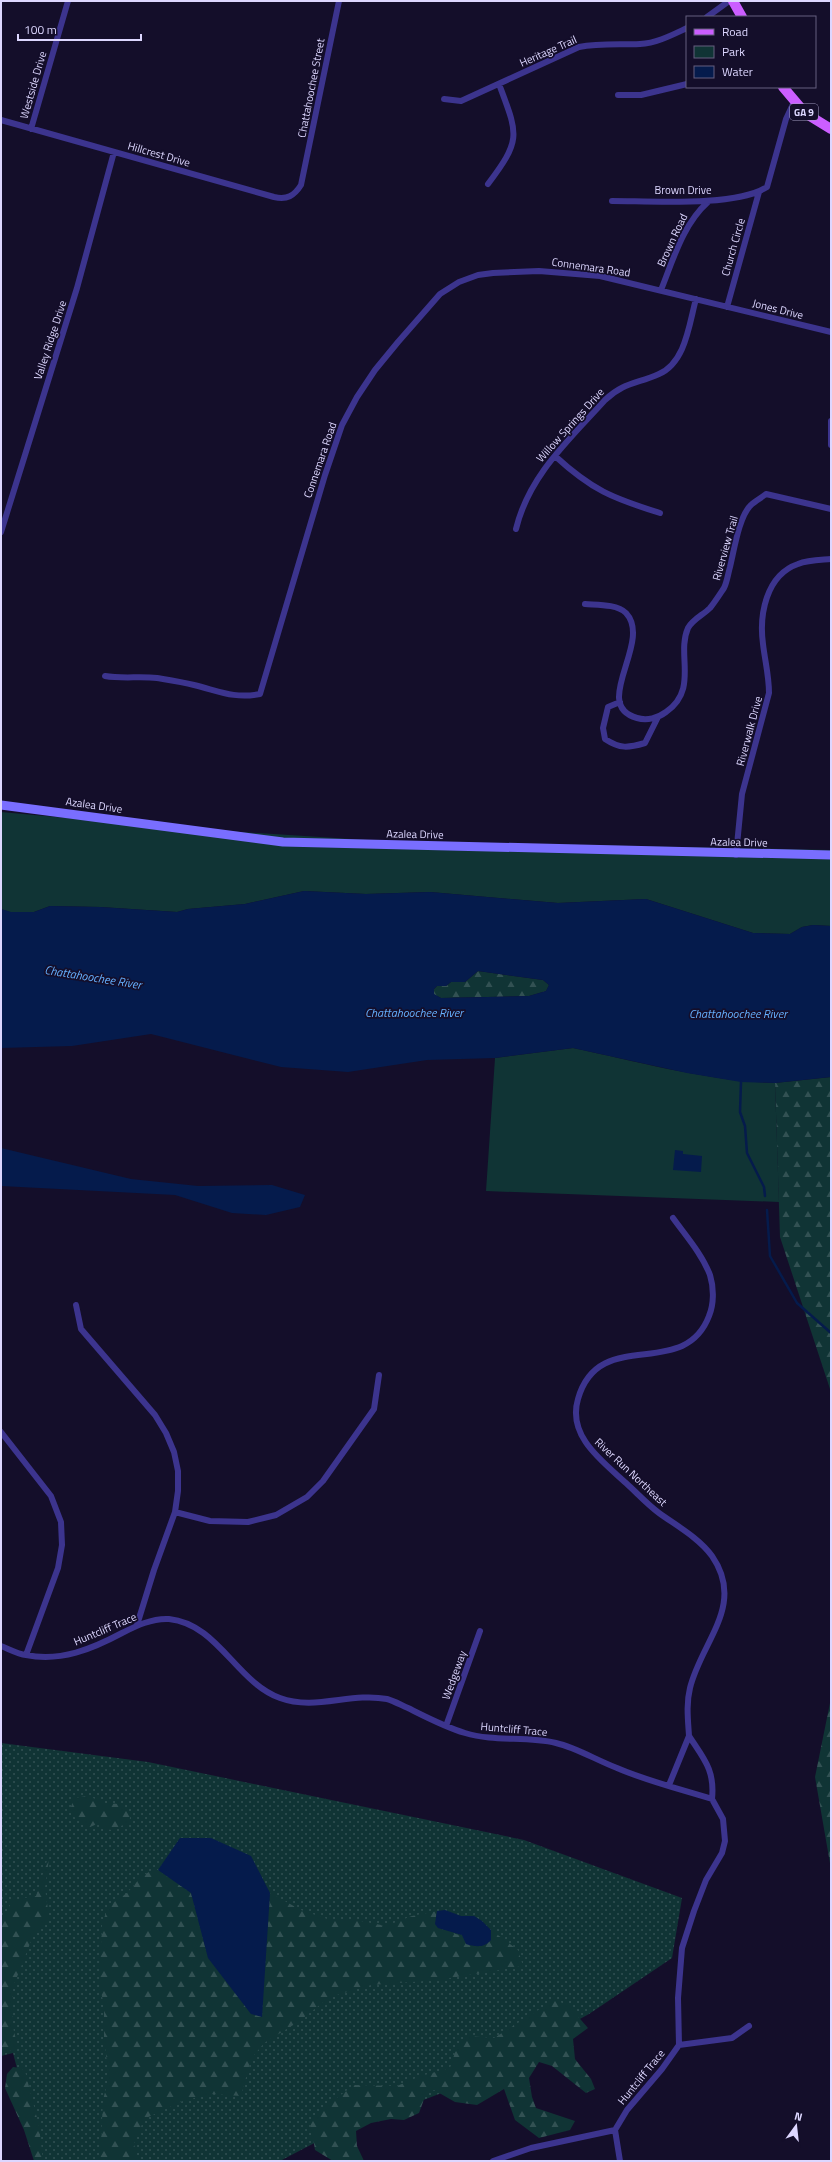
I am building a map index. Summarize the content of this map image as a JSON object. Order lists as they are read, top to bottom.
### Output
{
  "streets": {
    "main road": ["GA 9"],
    "street": [
      "Heritage Trail",
      "Westside Drive",
      "Chattahoochee Street",
      "Hillcrest Drive",
      "Brown Drive",
      "Brown Road",
      "Church Circle",
      "Connemara Road",
      "Jones Drive",
      "Valley Ridge Drive",
      "Willow Springs Drive",
      "Riverview Trail",
      "Riverwalk Drive",
      "Azalea Drive",
      "River Run Northeast",
      "Huntcliff Trace",
      "Wedgeway"
    ]
  },
  "crossings": [
    ["Westside Drive", "Hillcrest Drive"],
    ["Chattahoochee Street", "Hillcrest Drive"],
    ["Hillcrest Drive", "Valley Ridge Drive"],
    ["Brown Drive", "Brown Road"],
    ["Brown Drive", "Church Circle"],
    ["Brown Road", "Connemara Road"],
    ["Church Circle", "Connemara Road"],
    ["Church Circle", "Jones Drive"],
    ["Connemara Road", "Jones Drive"],
    ["Connemara Road", "Willow Springs Drive"],
    ["Riverwalk Drive", "Azalea Drive"],
    ["River Run Northeast", "Huntcliff Trace"],
    ["Huntcliff Trace", "Wedgeway"]
  ],
  "water": ["Chattahoochee River"],
  "legend": ["Road", "Park", "Water"],
  "scale_bar": "100 m",
  "north": "top"
}
